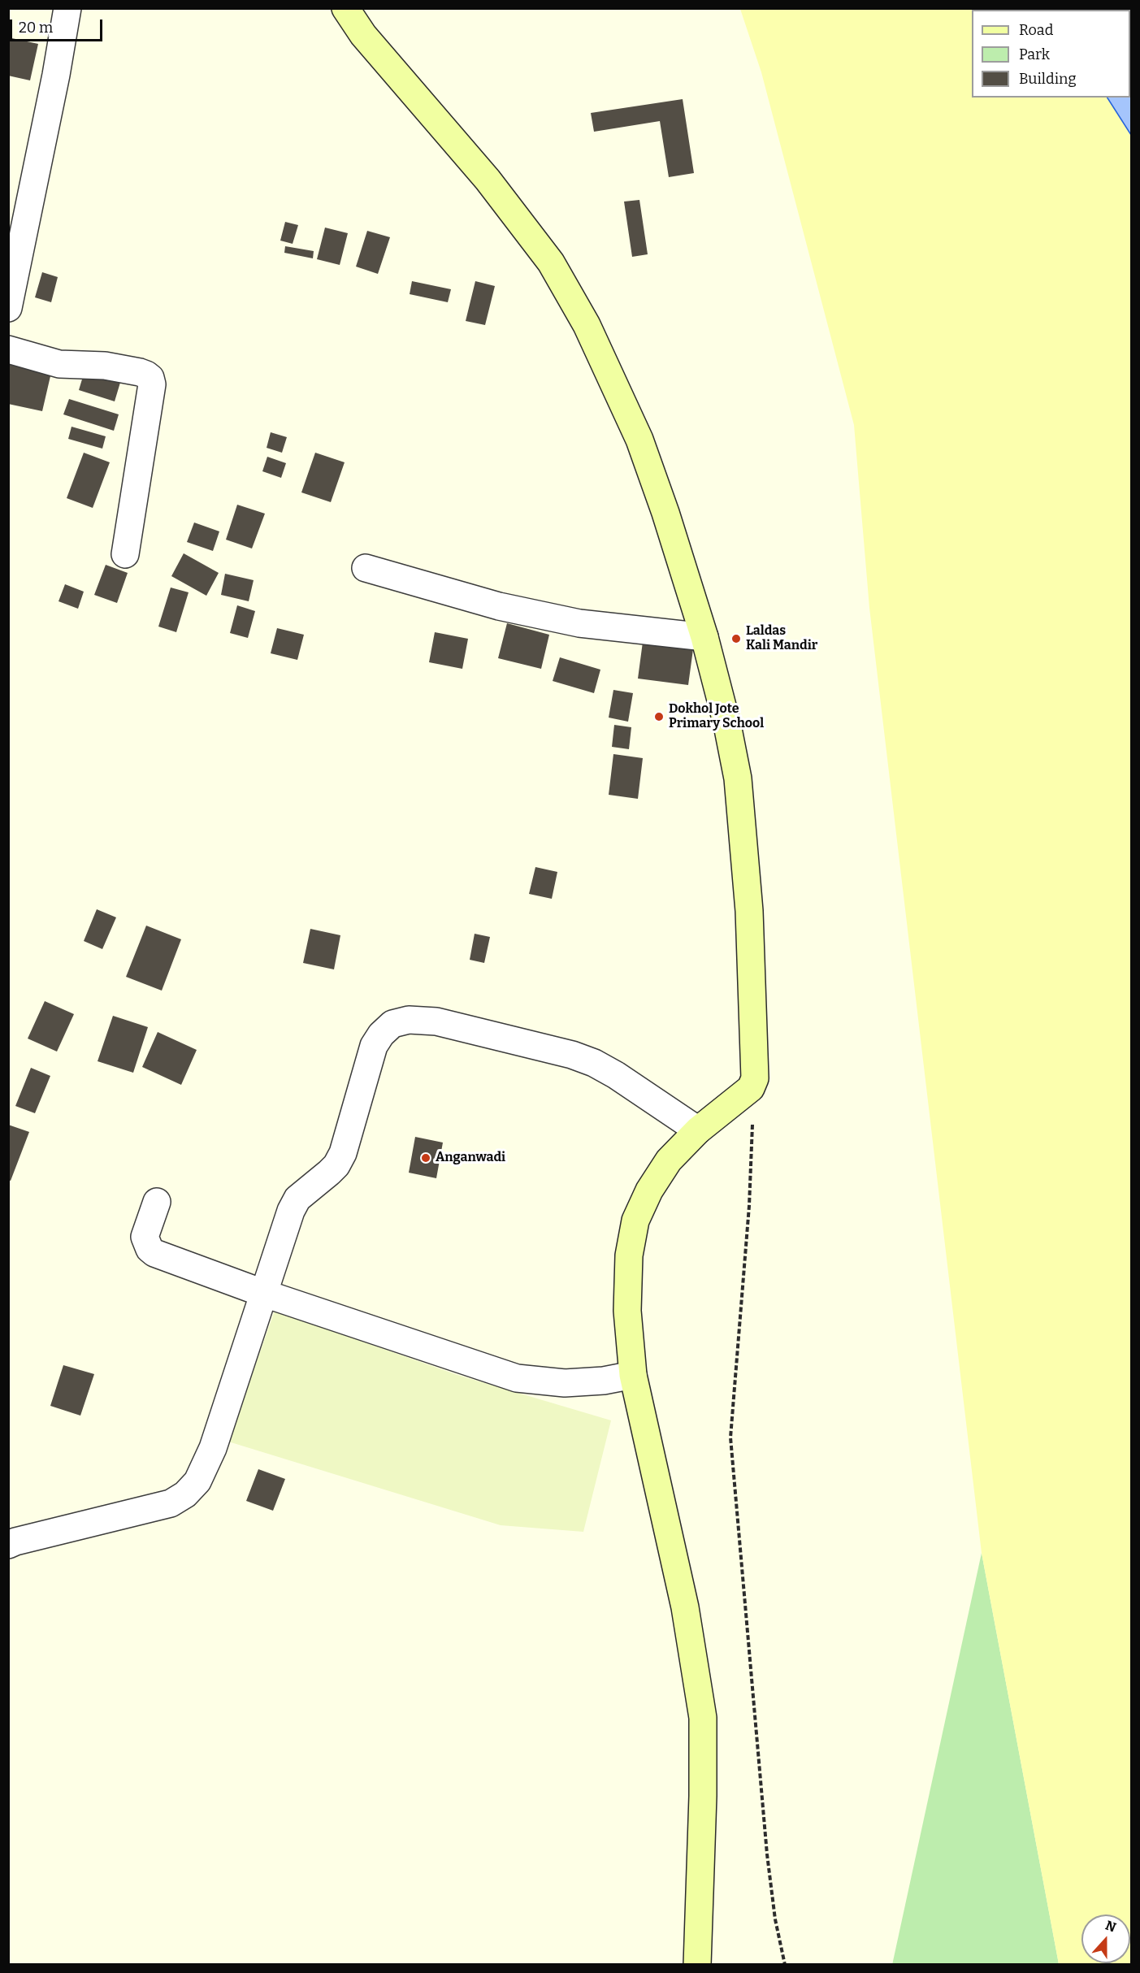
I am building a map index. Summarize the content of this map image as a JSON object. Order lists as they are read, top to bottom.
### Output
{
  "places": ["Laldas Kali Mandir", "Dokhol Jote Primary School", "Anganwadi"],
  "legend": ["Road", "Park", "Building"],
  "scale_bar": "20 m",
  "north": "top"
}
